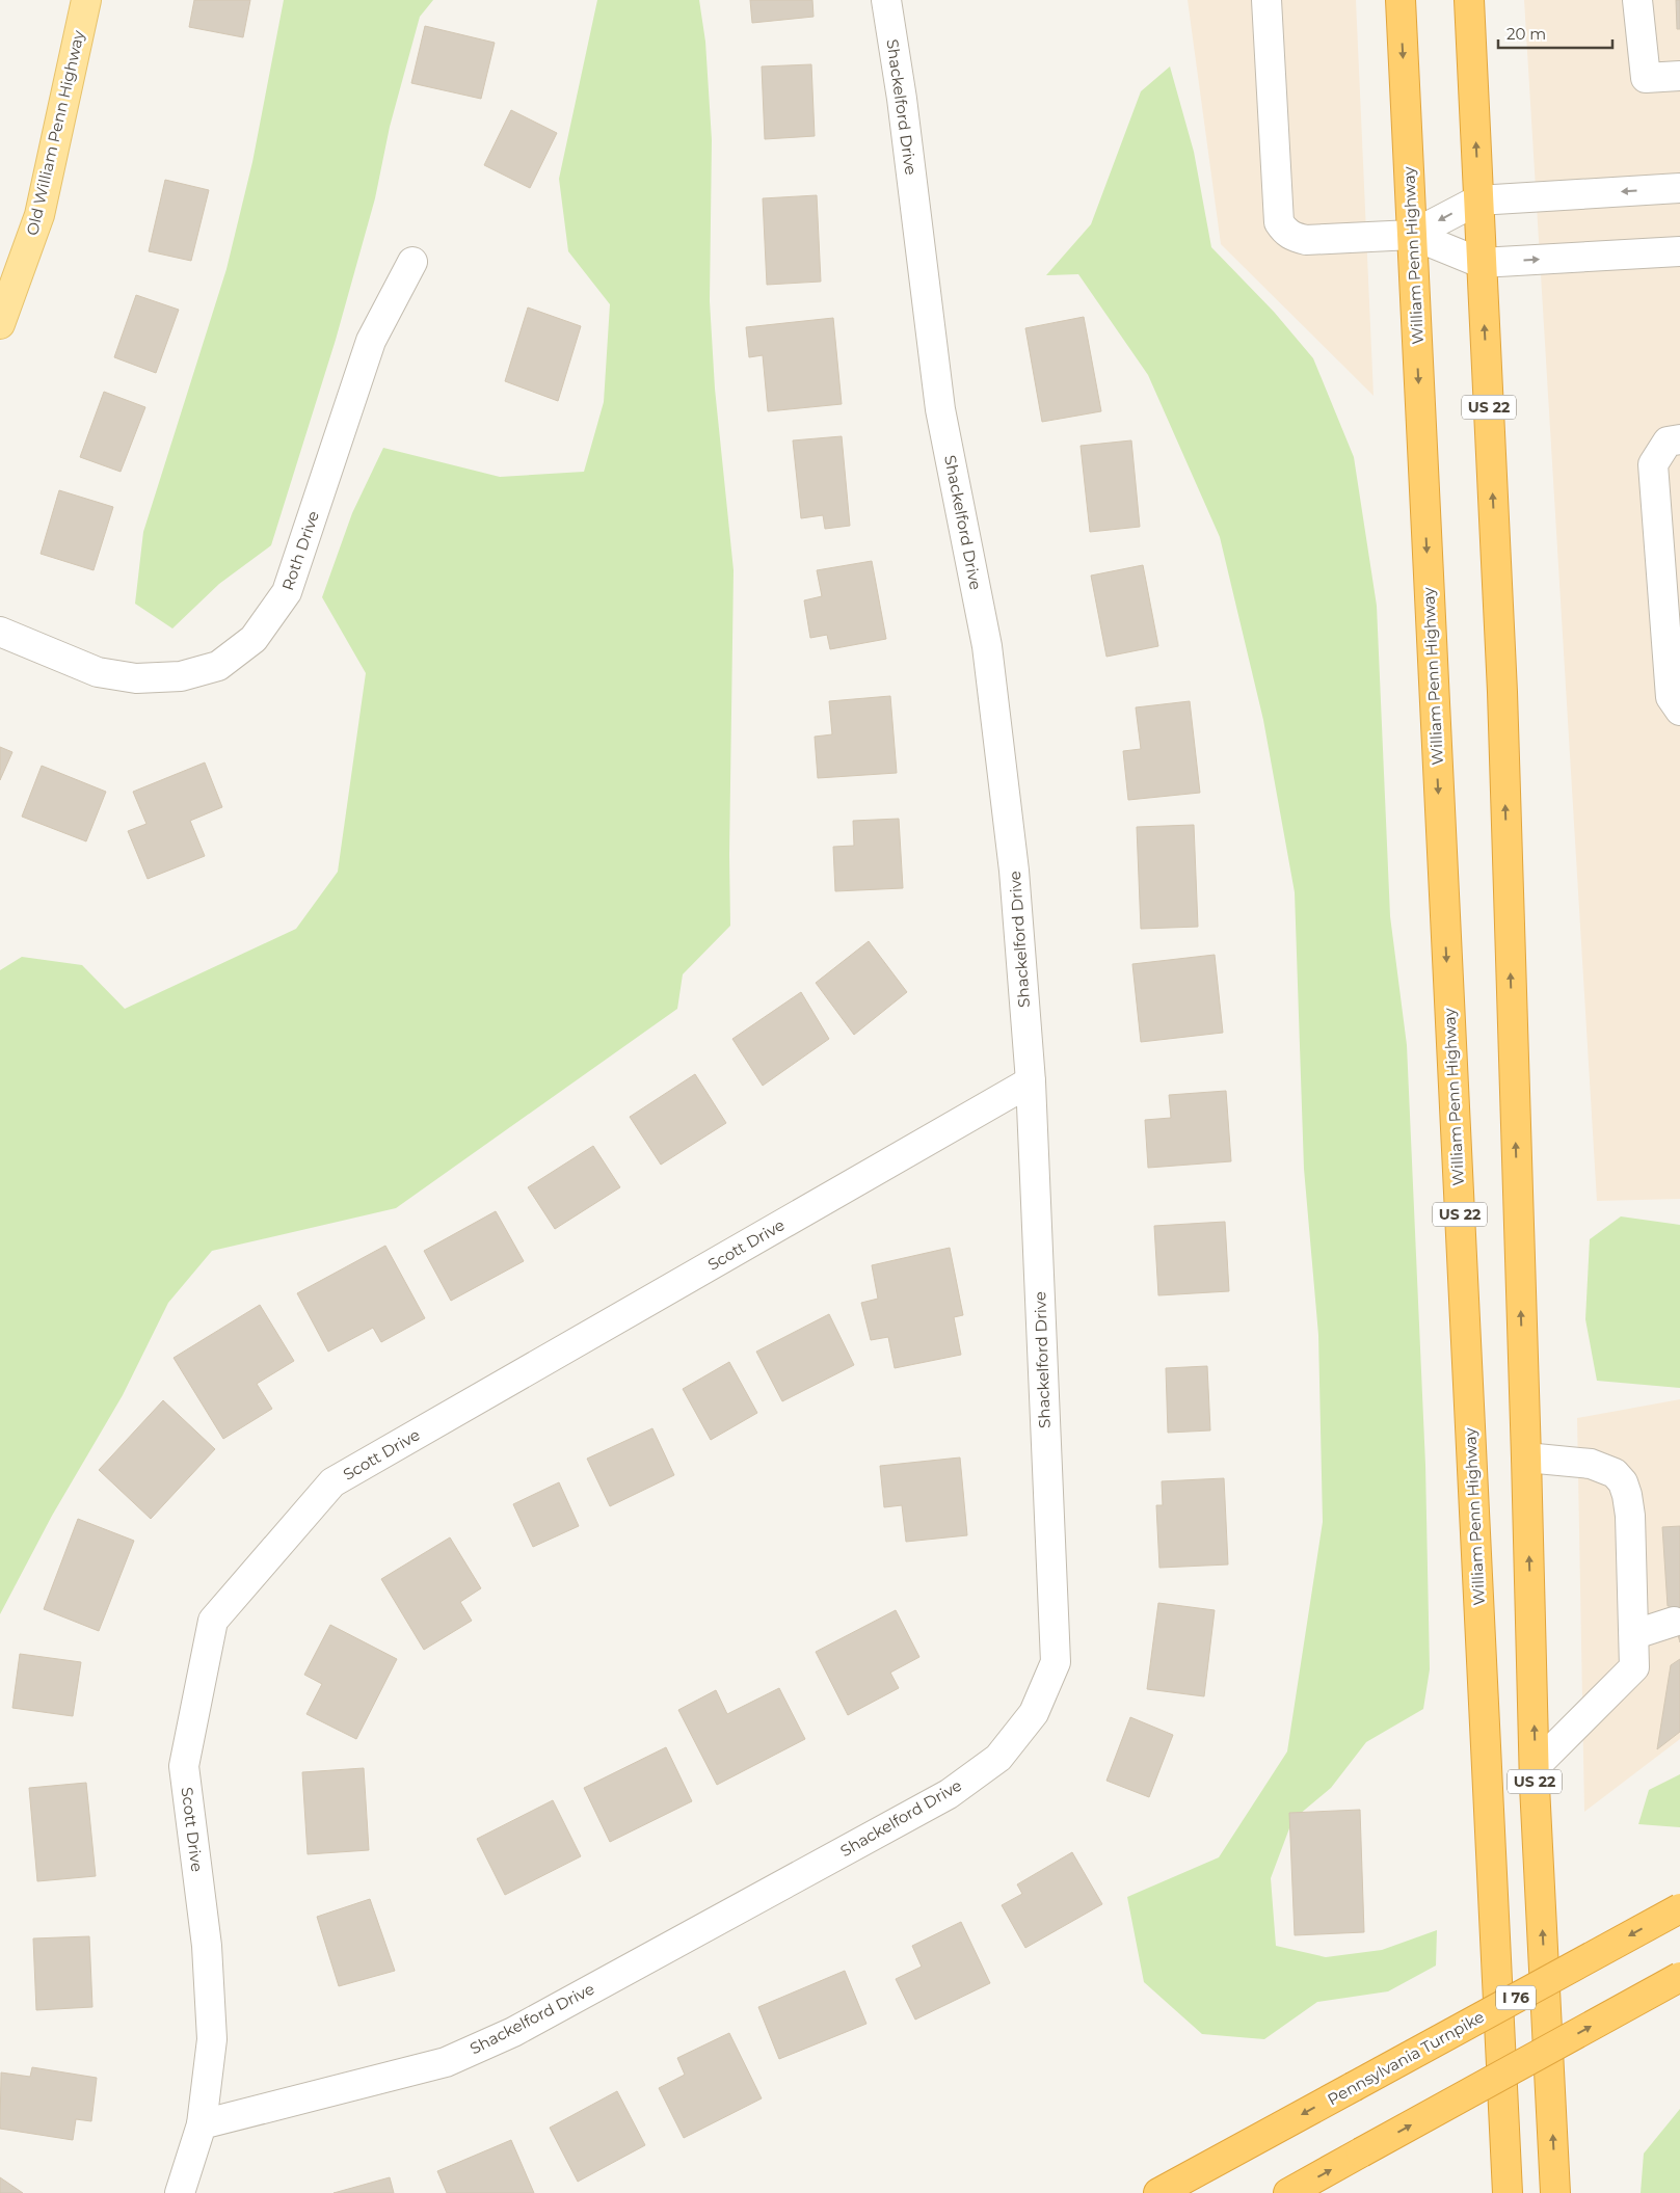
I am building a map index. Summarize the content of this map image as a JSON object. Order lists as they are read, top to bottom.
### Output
{
  "streets": {
    "highway": [
      "William Penn Highway",
      "US 22",
      "I 76",
      "Pennsylvania Turnpike"
    ],
    "main road": ["Old William Penn Highway"],
    "street": ["Shackelford Drive", "Roth Drive", "Scott Drive"]
  },
  "crossings": [
    ["Shackelford Drive", "Scott Drive"]
  ],
  "scale_bar": "20 m"
}
